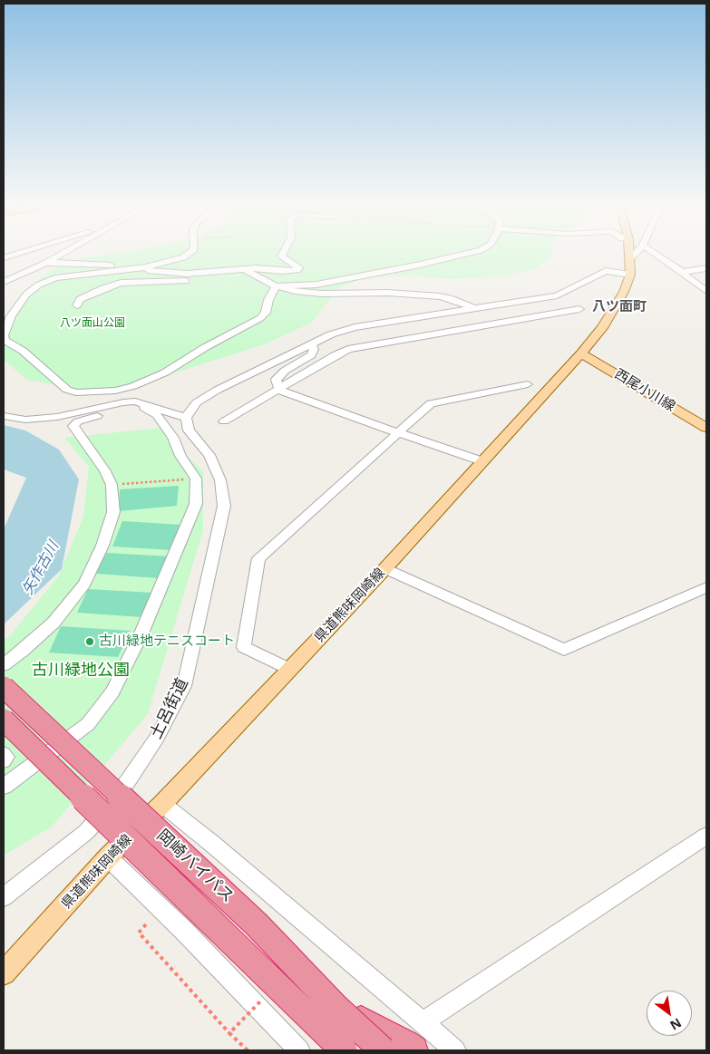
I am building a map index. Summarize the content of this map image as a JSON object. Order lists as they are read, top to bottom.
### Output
{
  "streets": {
    "highway": ["岡崎バイパス"],
    "main road": ["西尾小川線", "県道熊味岡崎線"],
    "street": ["土呂街道"]
  },
  "crossings": [
    ["西尾小川線", "県道熊味岡崎線"]
  ],
  "districts": ["八ツ面町"],
  "water": ["矢作古川"],
  "parks": ["八ツ面山公園", "古川緑地公園"],
  "places": ["古川緑地テニスコート"],
  "north": "bottom right"
}
